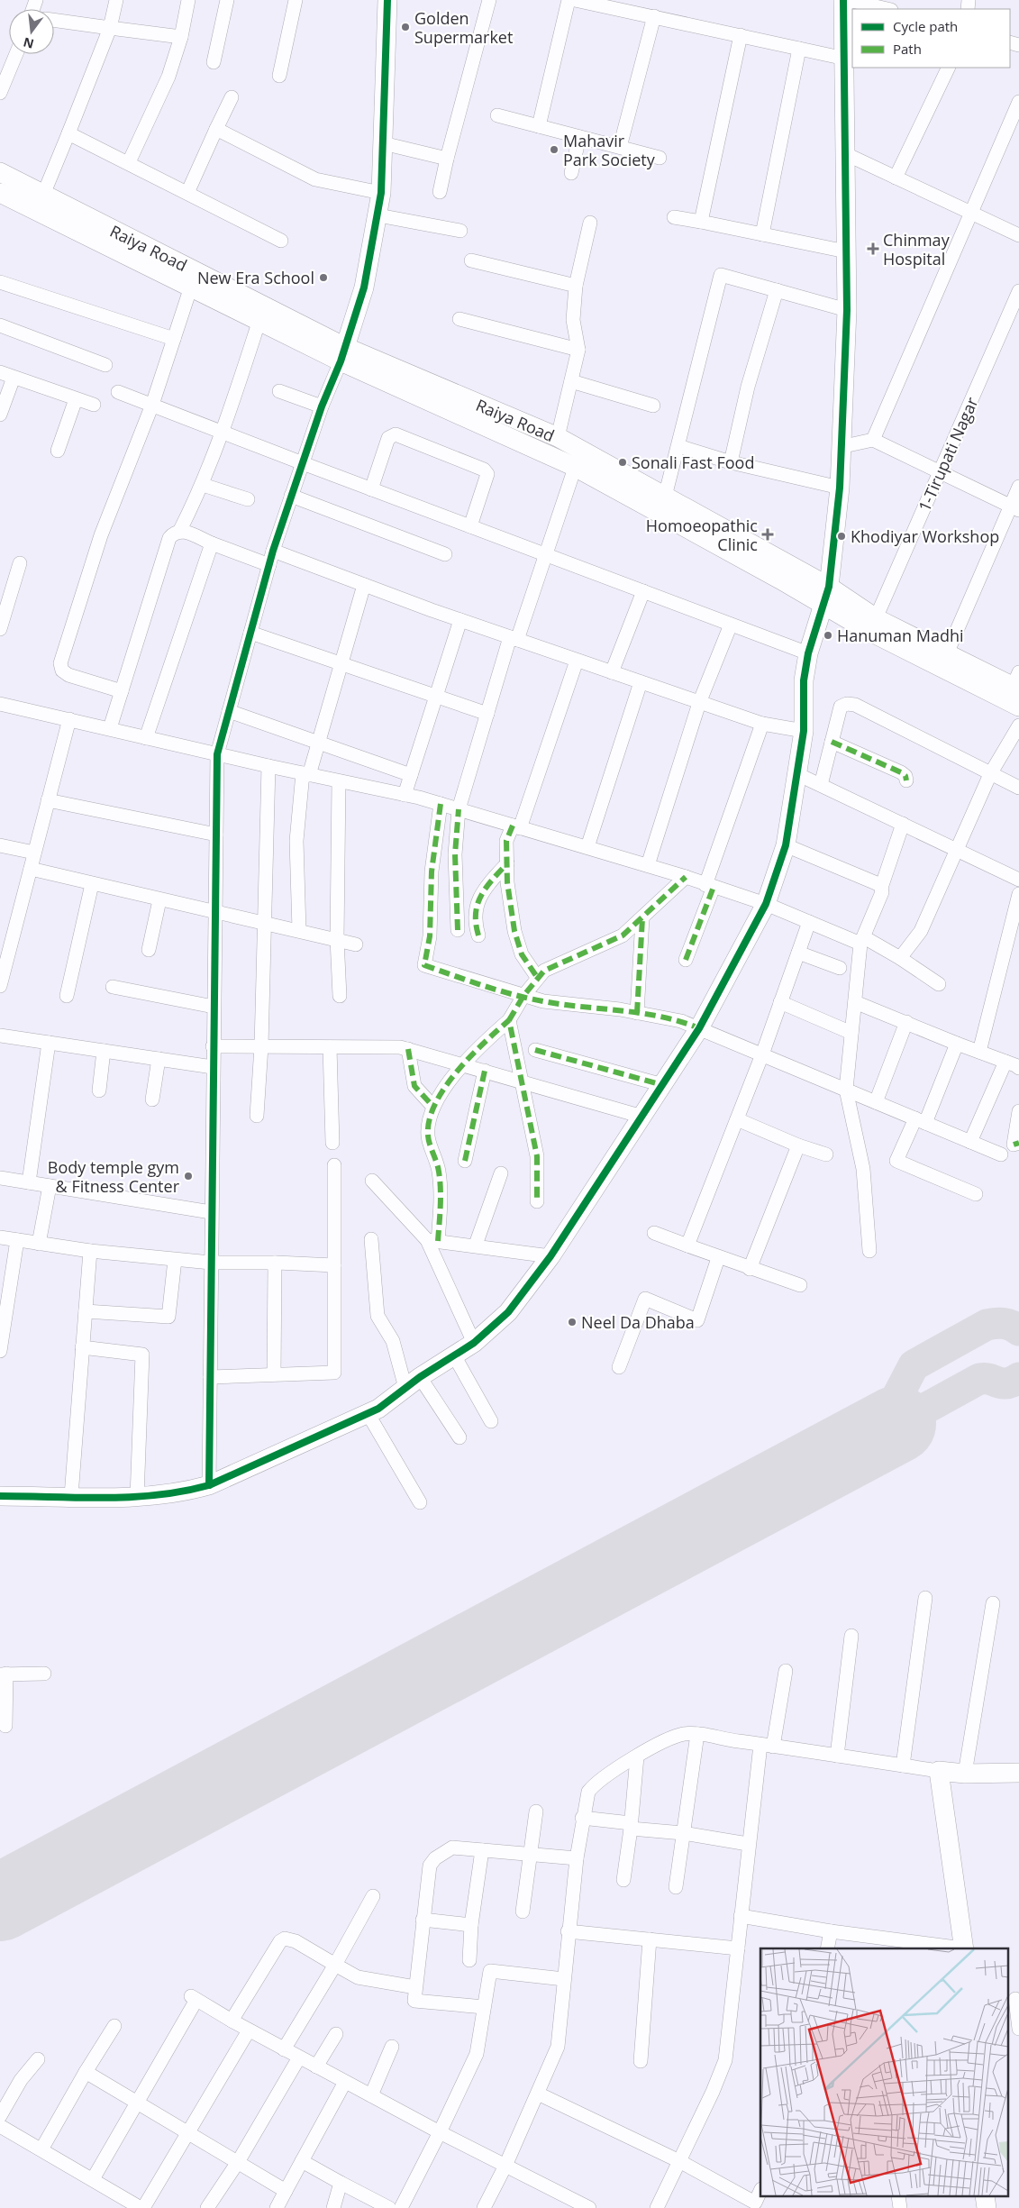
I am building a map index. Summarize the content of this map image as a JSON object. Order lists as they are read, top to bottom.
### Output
{
  "streets": {
    "street": ["Raiya Road", "1-Tirupati Nagar"]
  },
  "crossings": [
    ["Raiya Road", "1-Tirupati Nagar"]
  ],
  "places": {
    "other": [
      "Golden Supermarket",
      "Mahavir Park Society",
      "New Era School",
      "Sonali Fast Food",
      "Khodiyar Workshop",
      "Hanuman Madhi",
      "Body temple gym & Fitness Center",
      "Neel Da Dhaba"
    ],
    "health": ["Chinmay Hospital", "Homoeopathic Clinic"]
  },
  "legend": ["Cycle path", "Path"],
  "north": "bottom"
}
